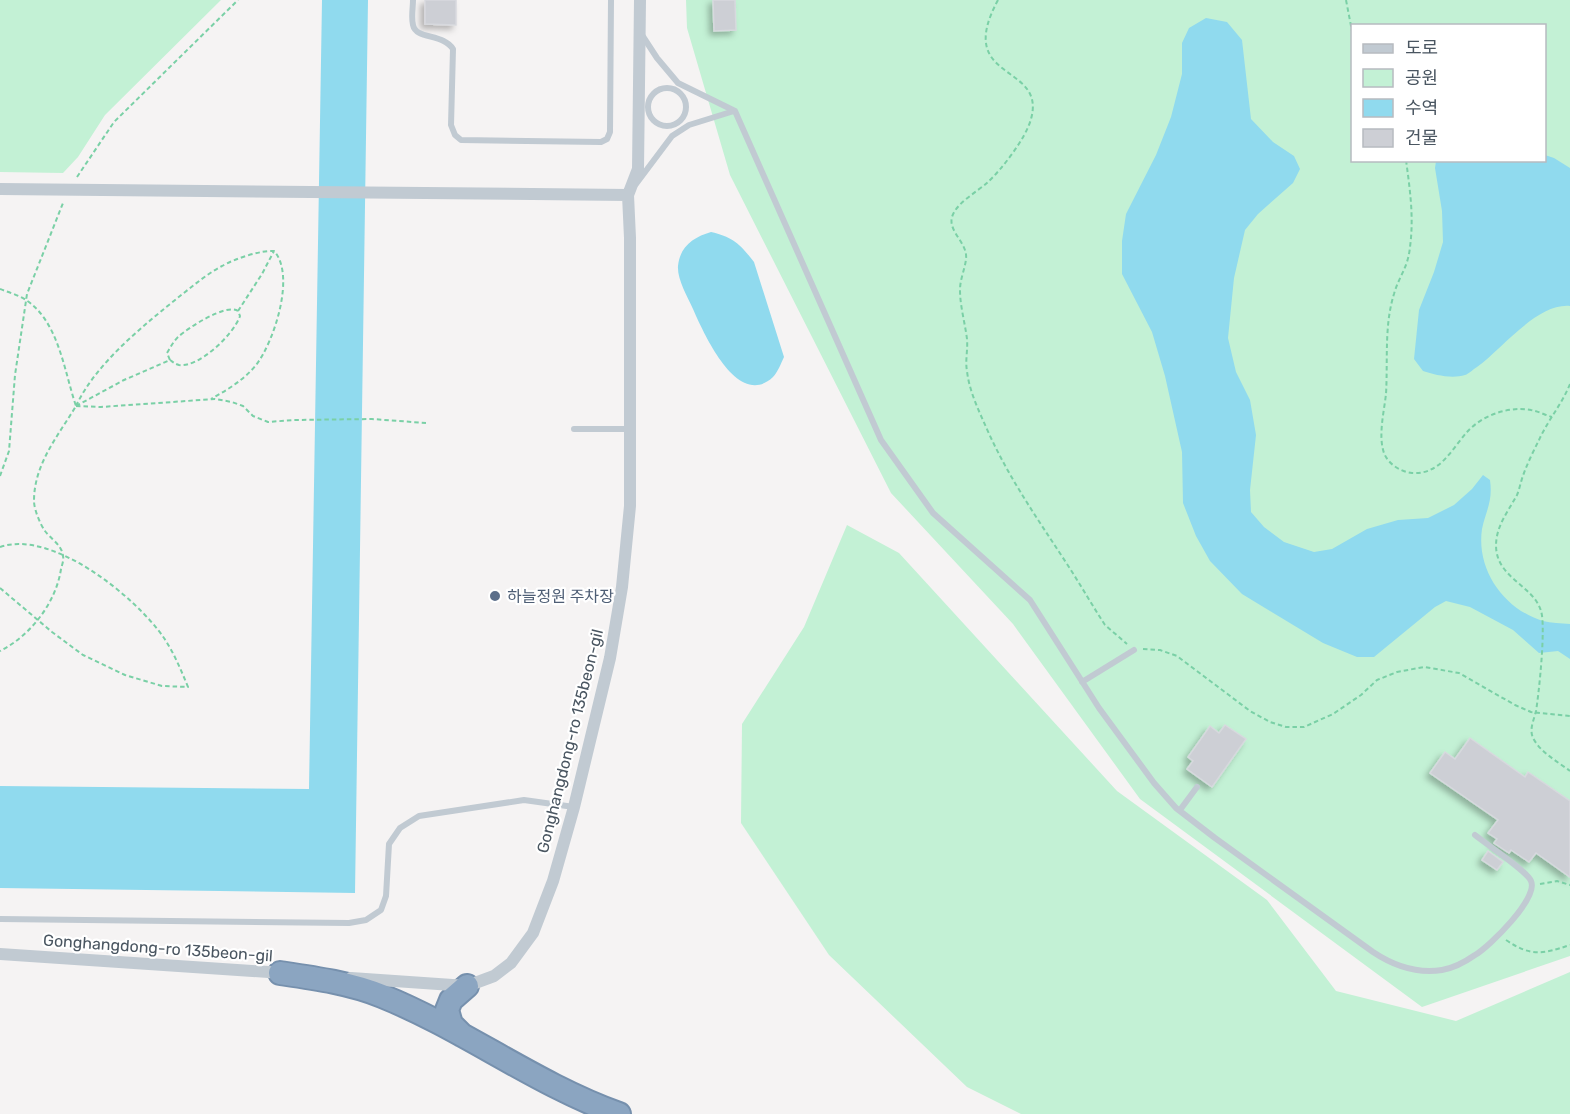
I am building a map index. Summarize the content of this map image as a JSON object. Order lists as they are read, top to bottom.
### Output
{
  "streets": {
    "street": ["Gonghangdong-ro 135beon-gil"]
  },
  "places": ["하늘정원 주차장"],
  "legend": [
    "도로",
    "공원",
    "수역",
    "건물"
  ]
}
